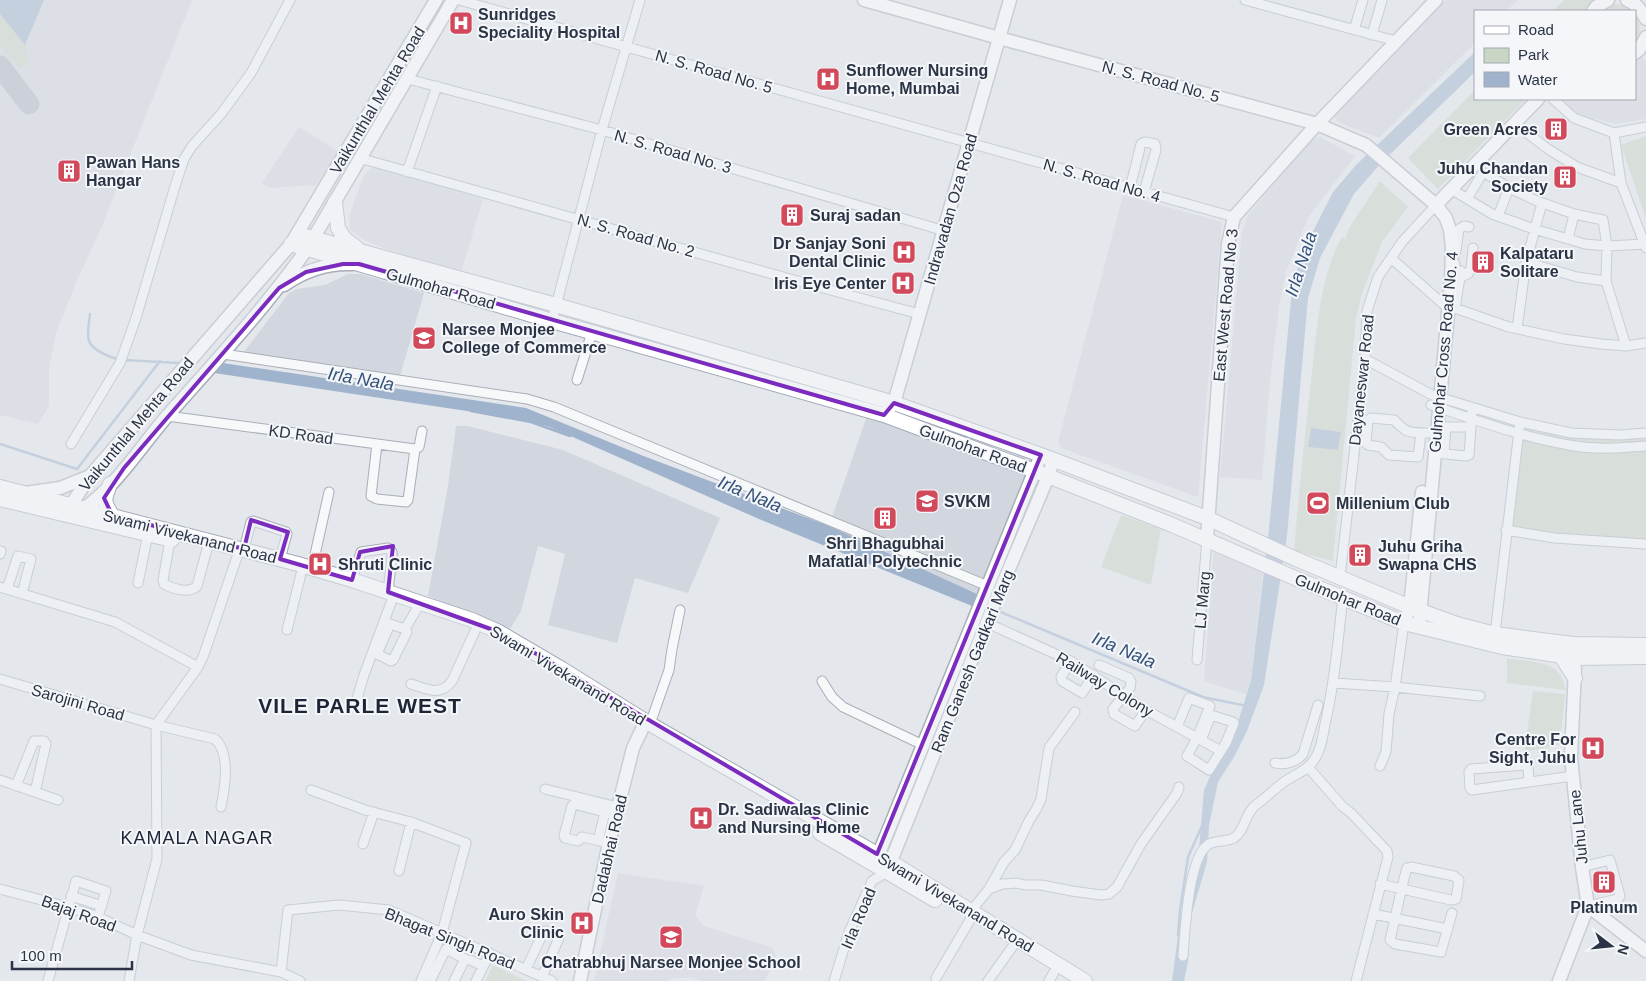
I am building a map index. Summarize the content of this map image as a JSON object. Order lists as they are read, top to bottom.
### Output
{
  "streets": {
    "main road": ["Gulmohar Road", "Swami Vivekanand Road"],
    "street": [
      "N. S. Road No. 5",
      "Vaikunthlal Mehta Road",
      "N. S. Road No. 3",
      "N. S. Road No. 4",
      "Indravadan Oza Road",
      "N. S. Road No. 2",
      "East West Road No 3",
      "Gulmohar Cross Road No. 4",
      "Dayaneswar Road",
      "KD Road",
      "LJ Marg",
      "Ram Ganesh Gadkari Marg",
      "Railway Colony",
      "Sarojini Road",
      "Juhu Lane",
      "Dadabhai Road",
      "Bajaj Road",
      "Irla Road",
      "Bhagat Singh Road"
    ]
  },
  "crossings": [
    ["N. S. Road No. 5", "N. S. Road No. 4"],
    ["N. S. Road No. 5", "Indravadan Oza Road"],
    ["N. S. Road No. 5", "East West Road No 3"],
    ["N. S. Road No. 5", "Gulmohar Cross Road No. 4"],
    ["N. S. Road No. 5", "Dayaneswar Road"],
    ["Vaikunthlal Mehta Road", "N. S. Road No. 3"],
    ["Vaikunthlal Mehta Road", "N. S. Road No. 2"],
    ["Vaikunthlal Mehta Road", "Gulmohar Road"],
    ["Vaikunthlal Mehta Road", "KD Road"],
    ["Vaikunthlal Mehta Road", "Swami Vivekanand Road"],
    ["N. S. Road No. 3", "Indravadan Oza Road"],
    ["N. S. Road No. 4", "Indravadan Oza Road"],
    ["N. S. Road No. 4", "East West Road No 3"],
    ["Indravadan Oza Road", "N. S. Road No. 2"],
    ["Indravadan Oza Road", "Gulmohar Road"],
    ["Gulmohar Road", "East West Road No 3"],
    ["Gulmohar Road", "Gulmohar Cross Road No. 4"],
    ["Gulmohar Road", "Dayaneswar Road"],
    ["Gulmohar Road", "LJ Marg"],
    ["Gulmohar Road", "Ram Ganesh Gadkari Marg"],
    ["Gulmohar Road", "Juhu Lane"],
    ["East West Road No 3", "LJ Marg"],
    ["Gulmohar Cross Road No. 4", "Dayaneswar Road"],
    ["Swami Vivekanand Road", "Ram Ganesh Gadkari Marg"],
    ["Swami Vivekanand Road", "Dadabhai Road"],
    ["Swami Vivekanand Road", "Irla Road"],
    ["Ram Ganesh Gadkari Marg", "Railway Colony"],
    ["Ram Ganesh Gadkari Marg", "Irla Road"],
    ["Bajaj Road", "Bhagat Singh Road"]
  ],
  "districts": ["VILE PARLE WEST", "KAMALA NAGAR"],
  "water": ["Irla Nala"],
  "places": {
    "hospital": [
      "Sunridges Speciality Hospital",
      "Sunflower Nursing Home, Mumbai",
      "Dr Sanjay Soni Dental Clinic",
      "Iris Eye Center",
      "Shruti Clinic",
      "Centre For Sight, Juhu",
      "Dr. Sadiwalas Clinic and Nursing Home",
      "Auro Skin Clinic"
    ],
    "building": [
      "Green Acres",
      "Pawan Hans Hangar",
      "Juhu Chandan Society",
      "Suraj sadan",
      "Kalpataru Solitare",
      "Shri Bhagubhai Mafatlal Polytechnic",
      "Juhu Griha Swapna CHS",
      "Platinum"
    ],
    "school or university": ["Narsee Monjee College of Commerce", "SVKM", "Chatrabhuj Narsee Monjee School"],
    "sports": ["Millenium Club"]
  },
  "legend": ["Road", "Park", "Water"],
  "scale_bar": "100 m",
  "north": "right"
}
